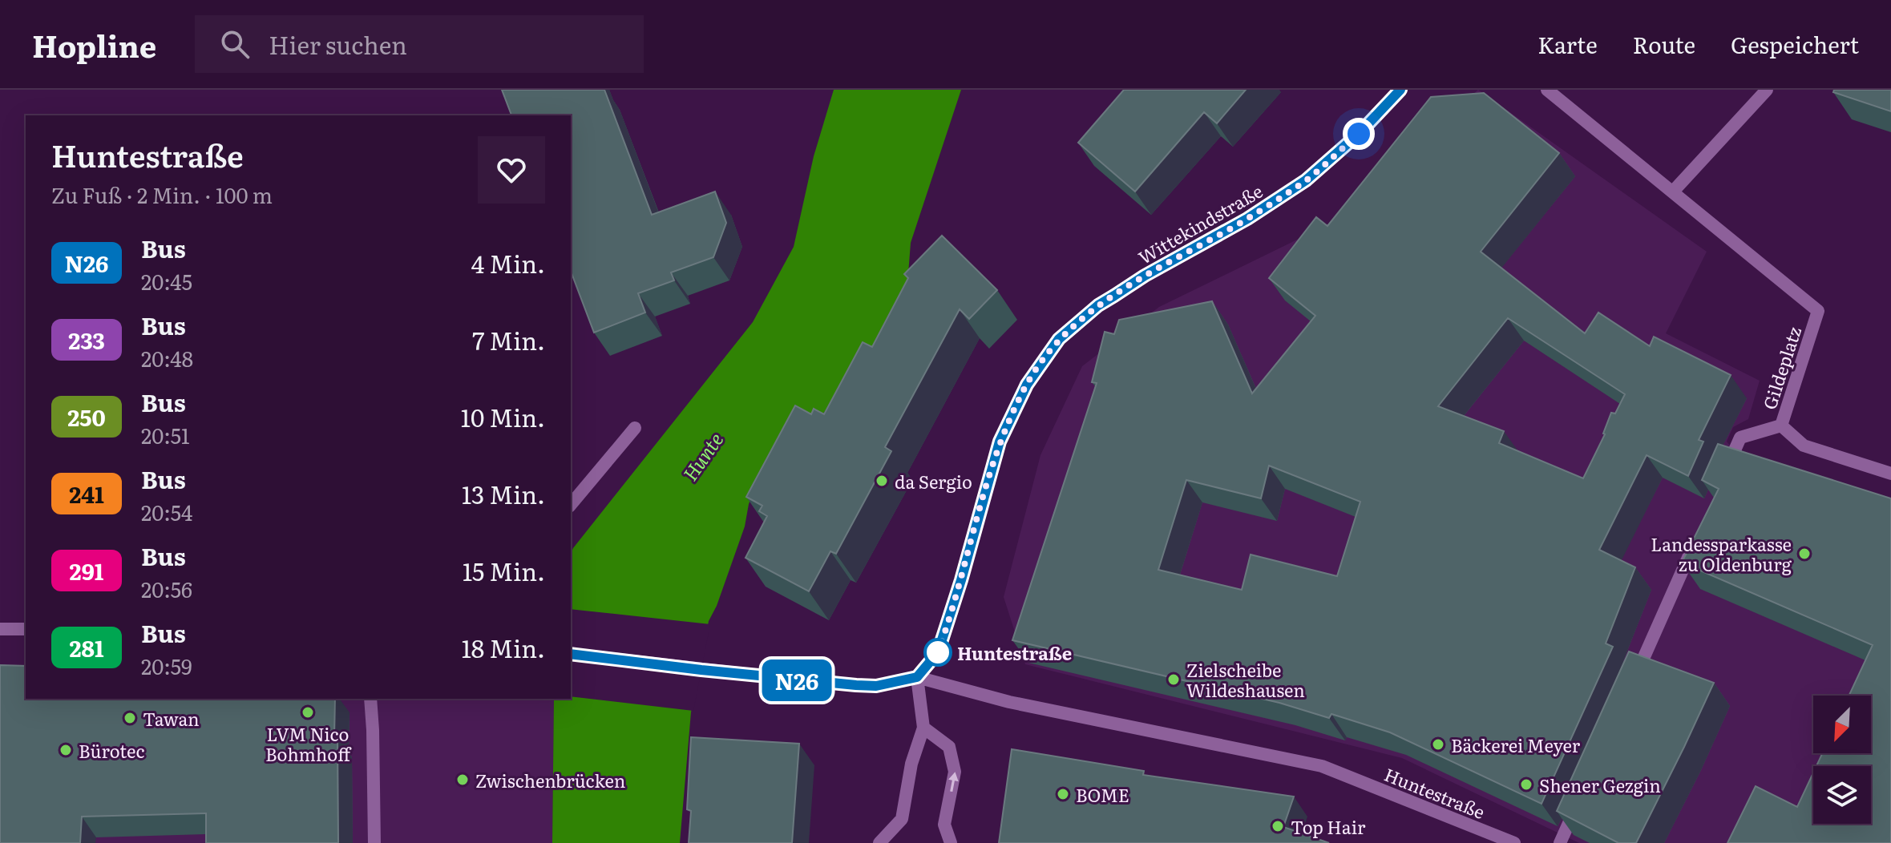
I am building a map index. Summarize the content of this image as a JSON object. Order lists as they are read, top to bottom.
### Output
{
  "streets": {
    "street": ["Wittekindstraße", "Gildeplatz", "Huntestraße"]
  },
  "crossings": [
    ["Wittekindstraße", "Huntestraße"]
  ],
  "water": ["Hunte"],
  "places": [
    "da Sergio",
    "Landessparkasse zu Oldenburg",
    "Huntestraße",
    "Zielscheibe Wildeshausen",
    "LVM Nico Bohmhoff",
    "Tawan",
    "Bäckerei Meyer",
    "Bürotec",
    "Zwischenbrücken",
    "Shener Gezgin",
    "BOME",
    "Top Hair"
  ],
  "lines": ["bus line N26"],
  "north": "bottom left",
  "page": {
    "header": "Hopline",
    "search": "Hier suchen",
    "nav": ["Karte", "Route", "Gespeichert"],
    "on_map": "N26",
    "heading": ["Huntestraße", "Zu Fuß · 2 Min. · 100 m"],
    "list": [
      {
        "mark": "N26",
        "name": "Bus",
        "note": "20:45",
        "value": "4 Min."
      },
      {
        "mark": "233",
        "name": "Bus",
        "note": "20:48",
        "value": "7 Min."
      },
      {
        "mark": "250",
        "name": "Bus",
        "note": "20:51",
        "value": "10 Min."
      },
      {
        "mark": "241",
        "name": "Bus",
        "note": "20:54",
        "value": "13 Min."
      },
      {
        "mark": "291",
        "name": "Bus",
        "note": "20:56",
        "value": "15 Min."
      },
      {
        "mark": "281",
        "name": "Bus",
        "note": "20:59",
        "value": "18 Min."
      }
    ]
  }
}
